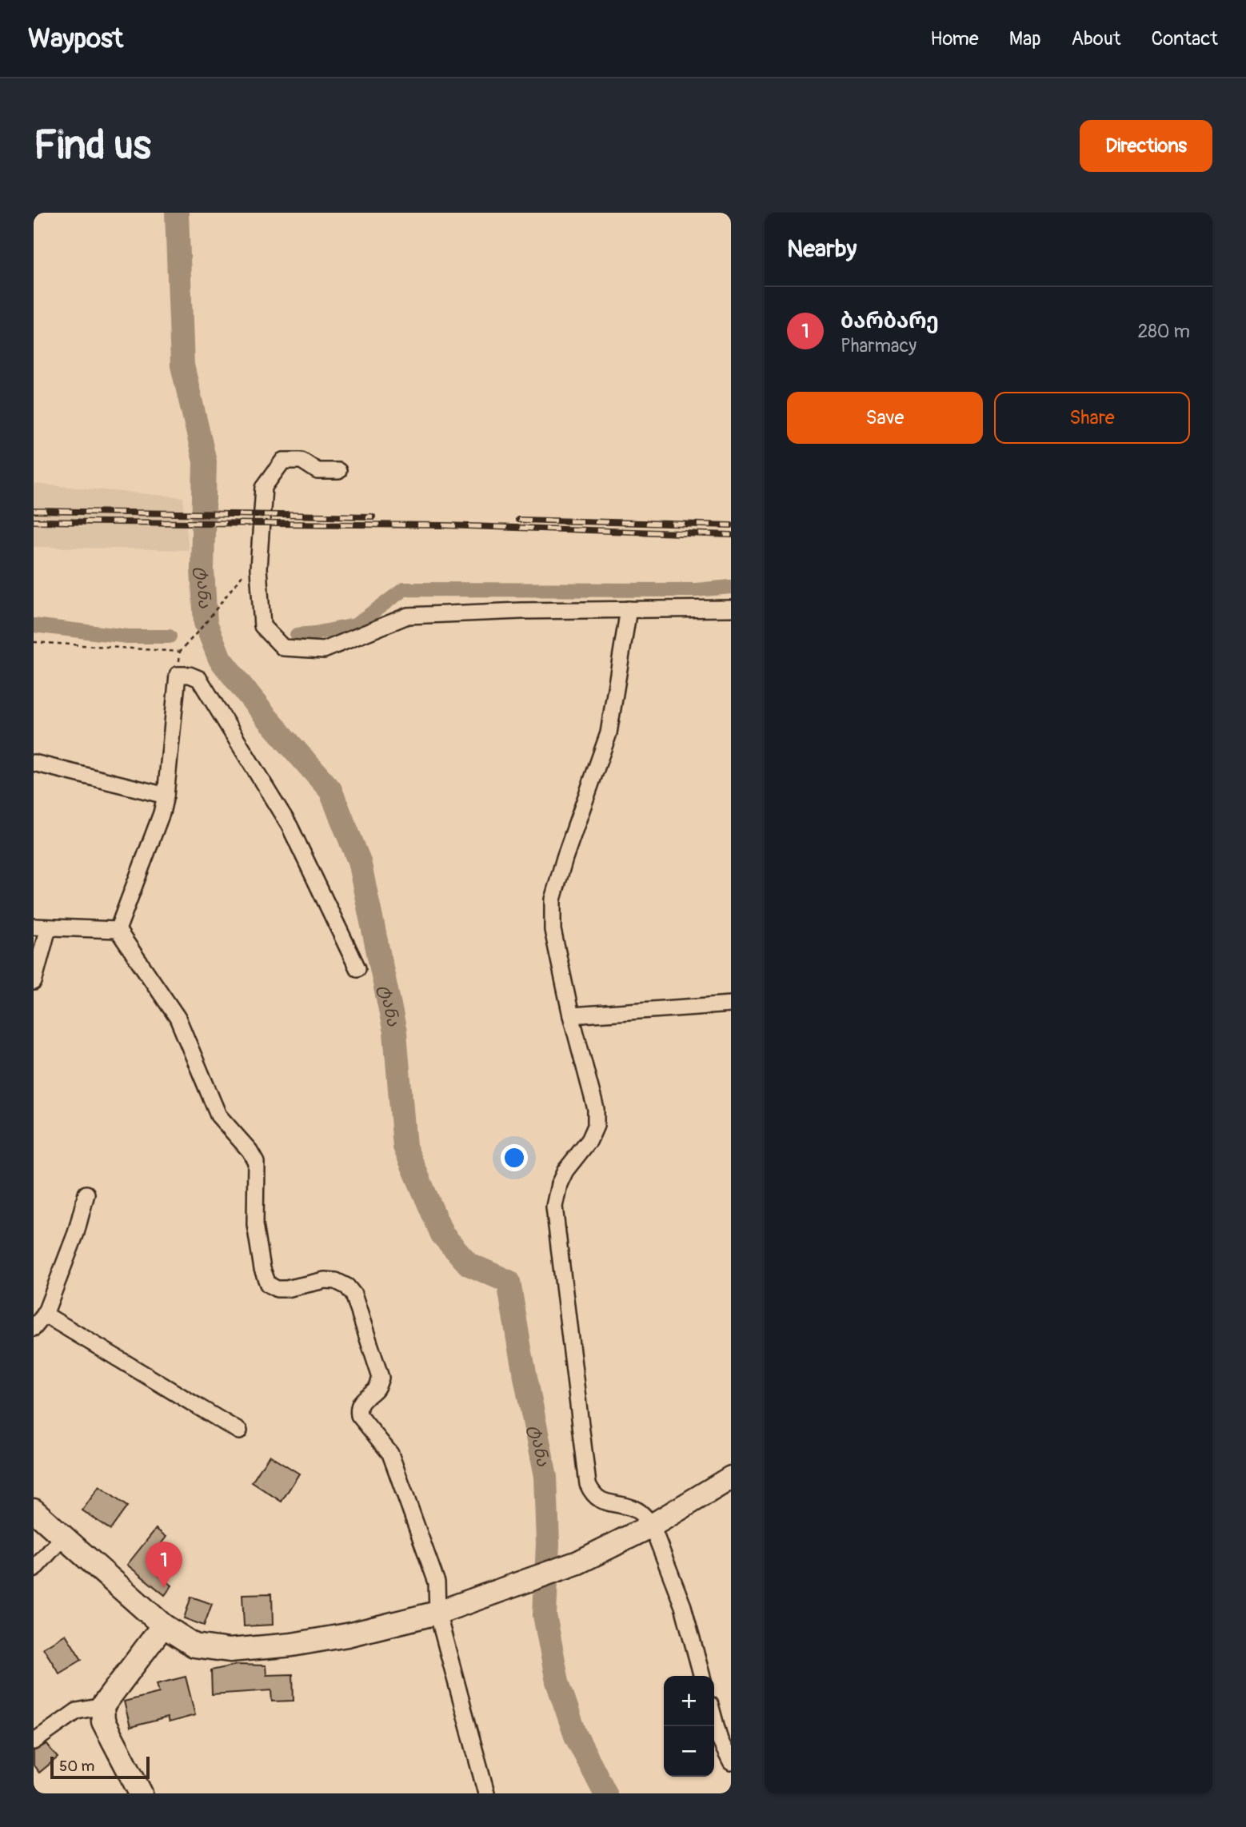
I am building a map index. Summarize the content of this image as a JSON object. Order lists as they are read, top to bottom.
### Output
{
  "water": ["ტანა"],
  "scale_bar": "50 m",
  "page": {
    "header": "Waypost",
    "nav": [
      "Home",
      "Map",
      "About",
      "Contact"
    ],
    "buttons": [
      "Directions",
      ["Save", "Share"]
    ],
    "title": "Find us",
    "heading": "Nearby",
    "list": [
      {
        "mark": "1",
        "name": "ბარბარე",
        "note": "Pharmacy",
        "value": "280 m"
      }
    ],
    "pins": "1",
    "map_buttons": ["+", "−"],
    "scale": "50 m"
  }
}
